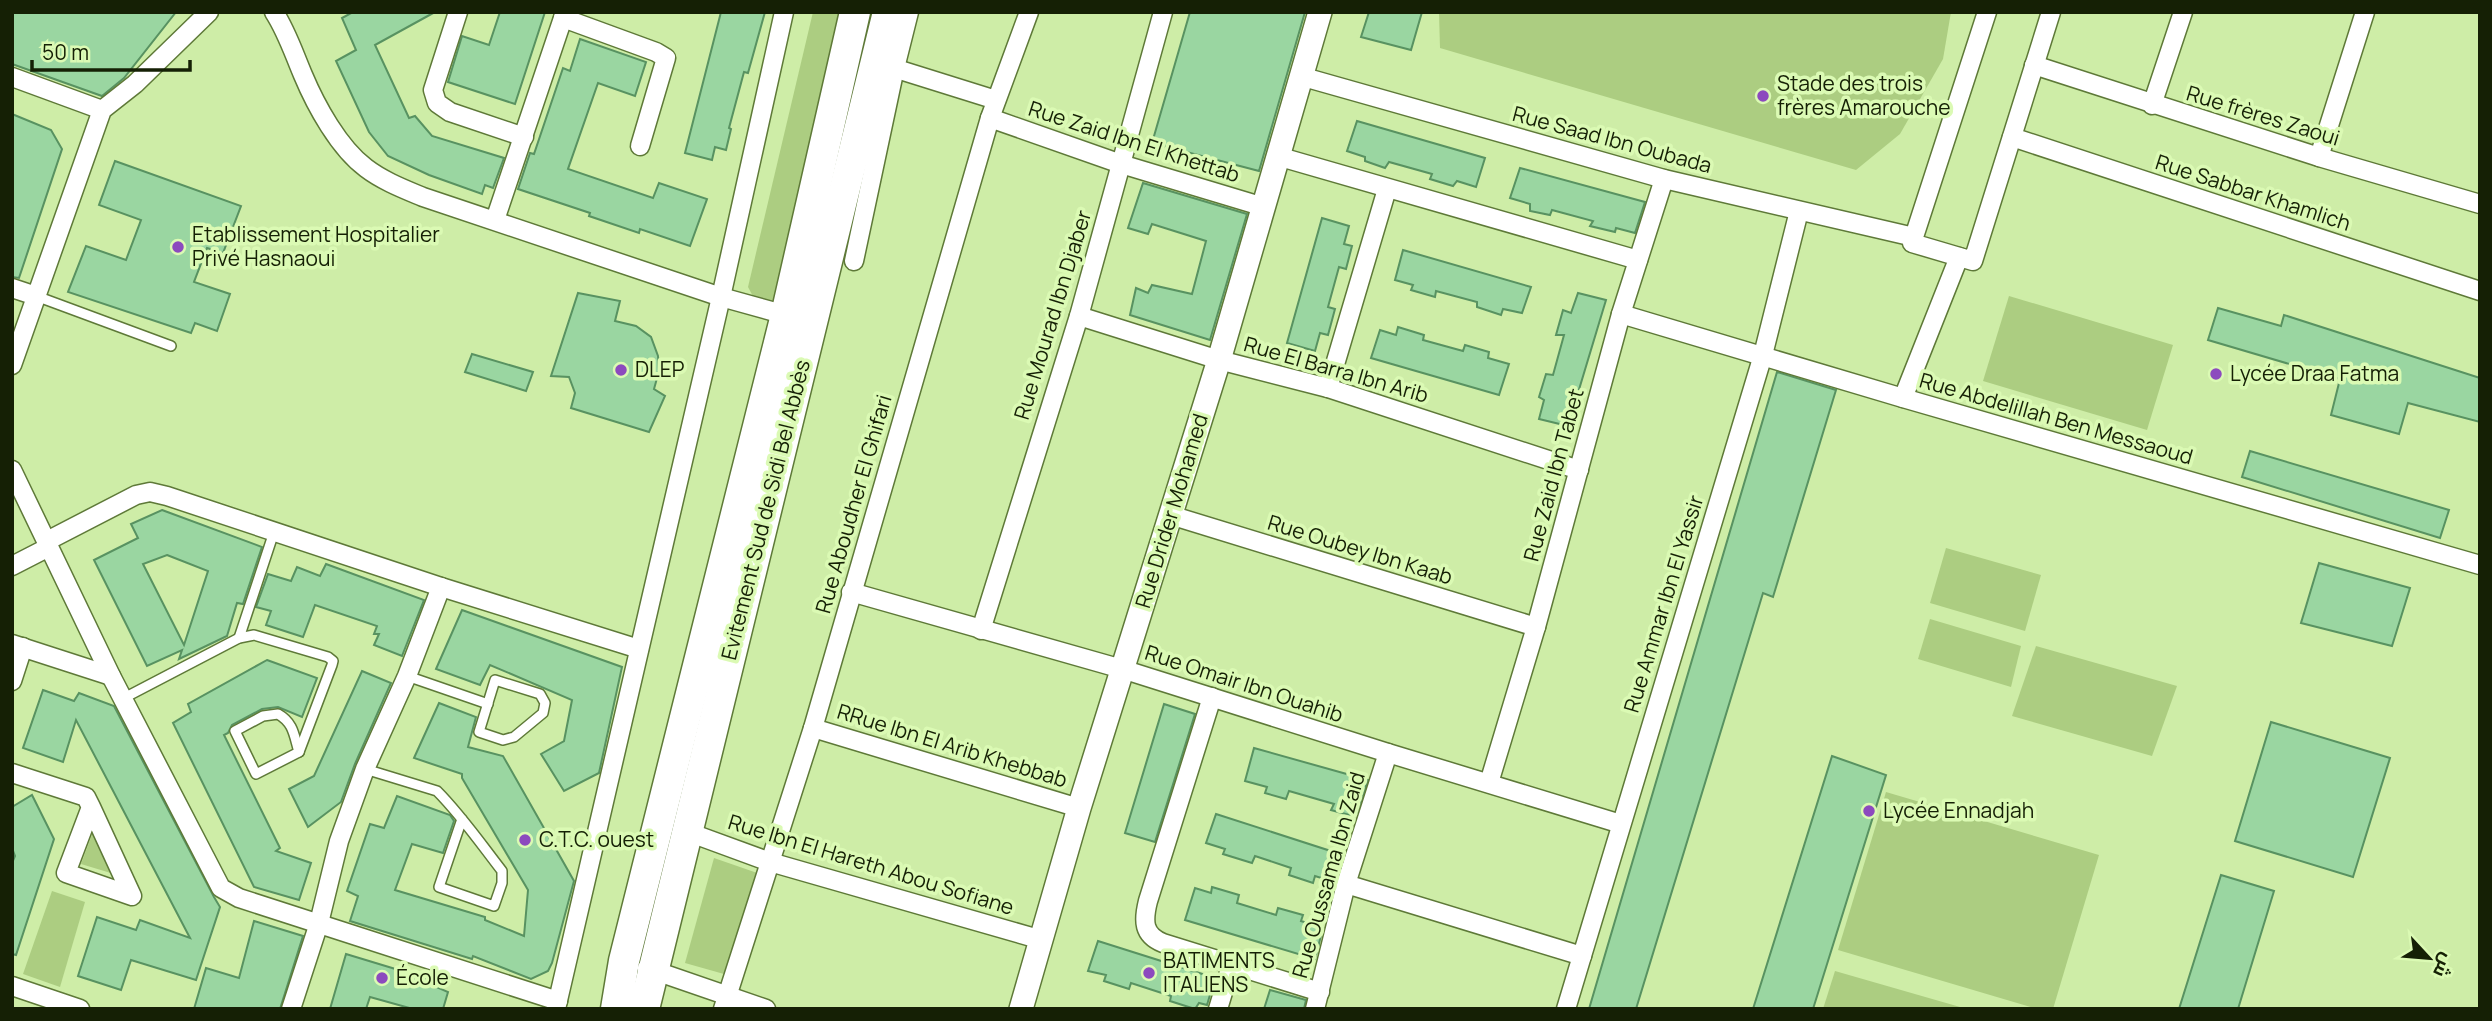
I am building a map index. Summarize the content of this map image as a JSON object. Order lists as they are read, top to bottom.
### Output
{
  "streets": {
    "highway": ["Evitement Sud de Sidi Bel Abbès"],
    "street": [
      "Rue frères Zaoui",
      "Rue Saad Ibn Oubada",
      "Rue Zaid Ibn El Khettab",
      "Rue Sabbar Khamlich",
      "Rue Mourad Ibn Djaber",
      "Rue El Barra Ibn Arib",
      "Rue Abdelillah Ben Messaoud",
      "Rue Zaid Ibn Tabet",
      "Rue Aboudher El Ghifari",
      "Rue Drider Mohamed",
      "Rue Oubey Ibn Kaab",
      "Rue Ammar Ibn El Yassir",
      "Rue Omair Ibn Ouahib",
      "RRue Ibn El Arib Khebbab",
      "Rue Ibn El Hareth Abou Sofiane",
      "Rue Oussama Ibn Zaid"
    ]
  },
  "crossings": [
    ["Rue Saad Ibn Oubada", "Rue Zaid Ibn Tabet"],
    ["Rue Saad Ibn Oubada", "Rue Drider Mohamed"],
    ["Rue Saad Ibn Oubada", "Rue Ammar Ibn El Yassir"],
    ["Rue Zaid Ibn El Khettab", "Rue Mourad Ibn Djaber"],
    ["Rue Zaid Ibn El Khettab", "Rue Aboudher El Ghifari"],
    ["Rue Zaid Ibn El Khettab", "Rue Drider Mohamed"],
    ["Rue Mourad Ibn Djaber", "Rue El Barra Ibn Arib"],
    ["Rue Mourad Ibn Djaber", "Rue Omair Ibn Ouahib"],
    ["Rue El Barra Ibn Arib", "Rue Zaid Ibn Tabet"],
    ["Rue El Barra Ibn Arib", "Rue Drider Mohamed"],
    ["Rue Abdelillah Ben Messaoud", "Rue Zaid Ibn Tabet"],
    ["Rue Abdelillah Ben Messaoud", "Rue Ammar Ibn El Yassir"],
    ["Rue Zaid Ibn Tabet", "Rue Oubey Ibn Kaab"],
    ["Rue Zaid Ibn Tabet", "Rue Omair Ibn Ouahib"],
    ["Rue Aboudher El Ghifari", "Rue Omair Ibn Ouahib"],
    ["Rue Aboudher El Ghifari", "RRue Ibn El Arib Khebbab"],
    ["Rue Aboudher El Ghifari", "Rue Ibn El Hareth Abou Sofiane"],
    ["Evitement Sud de Sidi Bel Abbès", "Rue Ibn El Hareth Abou Sofiane"],
    ["Rue Drider Mohamed", "Rue Oubey Ibn Kaab"],
    ["Rue Drider Mohamed", "Rue Omair Ibn Ouahib"],
    ["Rue Drider Mohamed", "RRue Ibn El Arib Khebbab"],
    ["Rue Drider Mohamed", "Rue Ibn El Hareth Abou Sofiane"],
    ["Rue Ammar Ibn El Yassir", "Rue Omair Ibn Ouahib"],
    ["Rue Omair Ibn Ouahib", "Rue Oussama Ibn Zaid"]
  ],
  "places": [
    "Stade des trois frères Amarouche",
    "Etablissement Hospitalier Privé Hasnaoui",
    "DLEP",
    "Lycée Draa Fatma",
    "Lycée Ennadjah",
    "C.T.C. ouest",
    "BATIMENTS ITALIENS",
    "École"
  ],
  "scale_bar": "50 m",
  "north": "bottom right"
}
